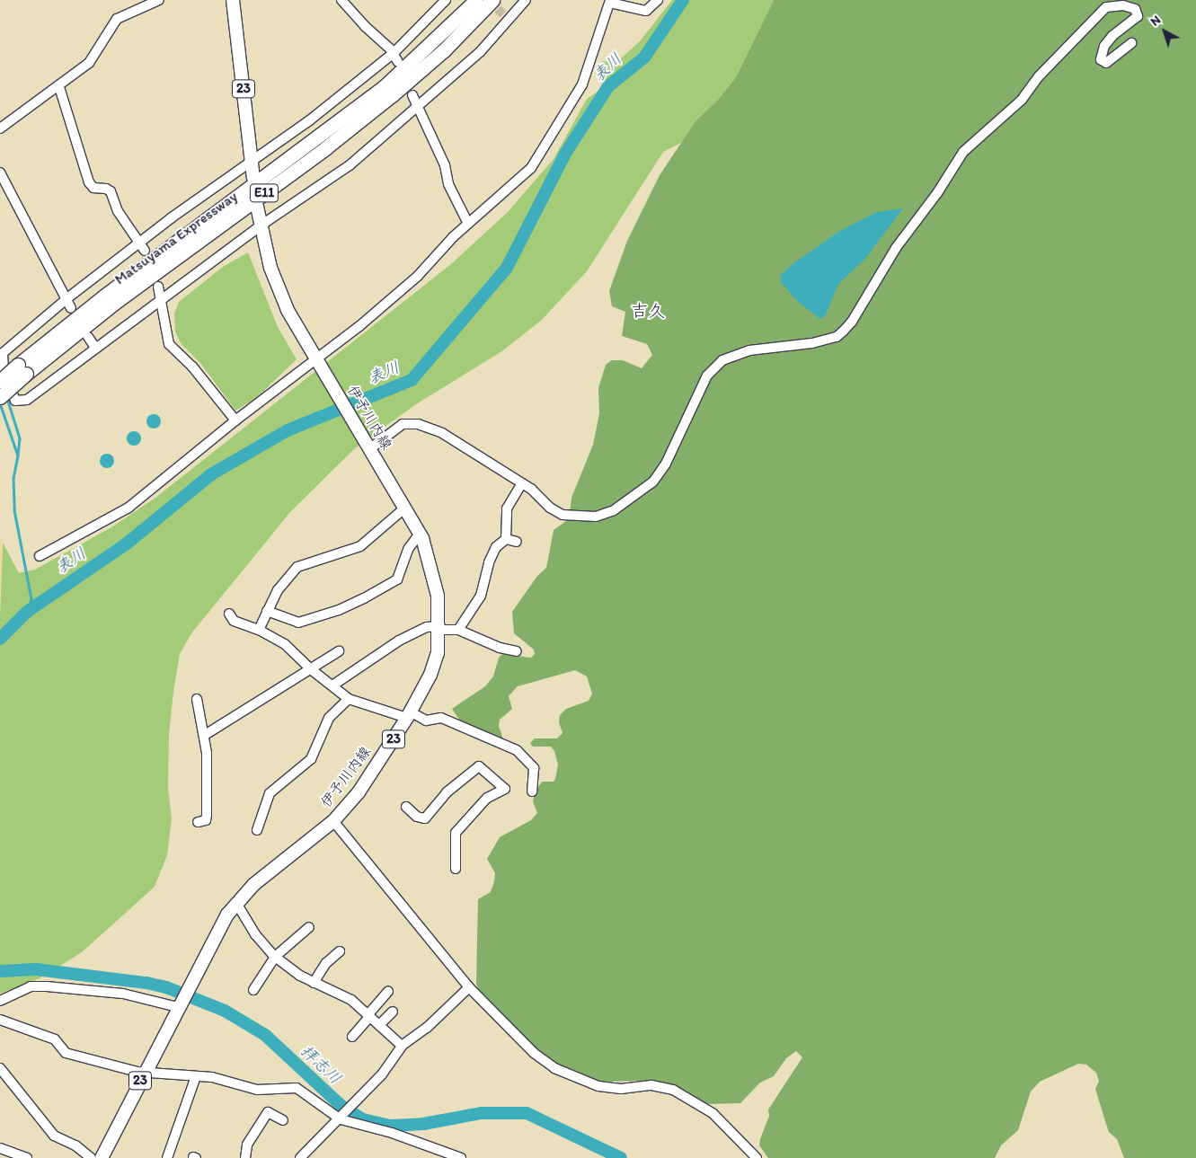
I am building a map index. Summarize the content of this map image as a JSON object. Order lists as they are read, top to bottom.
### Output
{
  "streets": {
    "highway": ["E11", "Matsuyama Expressway"],
    "main road": ["23", "伊予川内線"]
  },
  "districts": ["吉久"],
  "water": ["表川", "拝志川"],
  "north": "top left"
}
